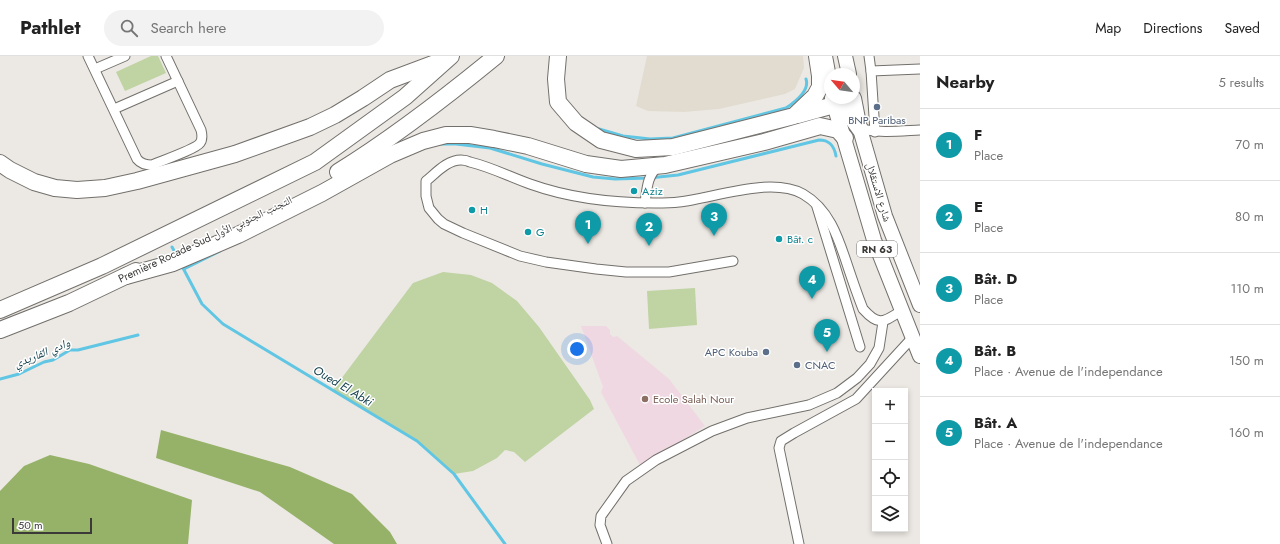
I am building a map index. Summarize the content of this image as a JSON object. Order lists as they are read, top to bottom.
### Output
{
  "streets": {
    "highway": ["Première Rocade Sud التجنب الجنوبي الأول"],
    "main road": ["شارع الاستقلال", "RN 63"]
  },
  "water": ["وادي القاريدي", "Oued El Abki"],
  "places": [
    "BNP Paribas",
    "Aziz",
    "H",
    "G",
    "Bât. c",
    "APC Kouba",
    "CNAC",
    "Ecole Salah Nour"
  ],
  "scale_bar": "50 m",
  "north": "top left",
  "page": {
    "header": "Pathlet",
    "search": "Search here",
    "nav": ["Map", "Directions", "Saved"],
    "heading": ["Nearby", "5 results"],
    "list": [
      {
        "mark": "1",
        "name": "F",
        "note": "Place",
        "value": "70 m"
      },
      {
        "mark": "2",
        "name": "E",
        "note": "Place",
        "value": "80 m"
      },
      {
        "mark": "3",
        "name": "Bât. D",
        "note": "Place",
        "value": "110 m"
      },
      {
        "mark": "4",
        "name": "Bât. B",
        "note": "Place · Avenue de l'independance",
        "value": "150 m"
      },
      {
        "mark": "5",
        "name": "Bât. A",
        "note": "Place · Avenue de l'independance",
        "value": "160 m"
      }
    ],
    "pins": [
      "3",
      "1",
      "2",
      "4",
      "5"
    ],
    "map_buttons": ["+", "−"],
    "scale": "50 m"
  }
}
